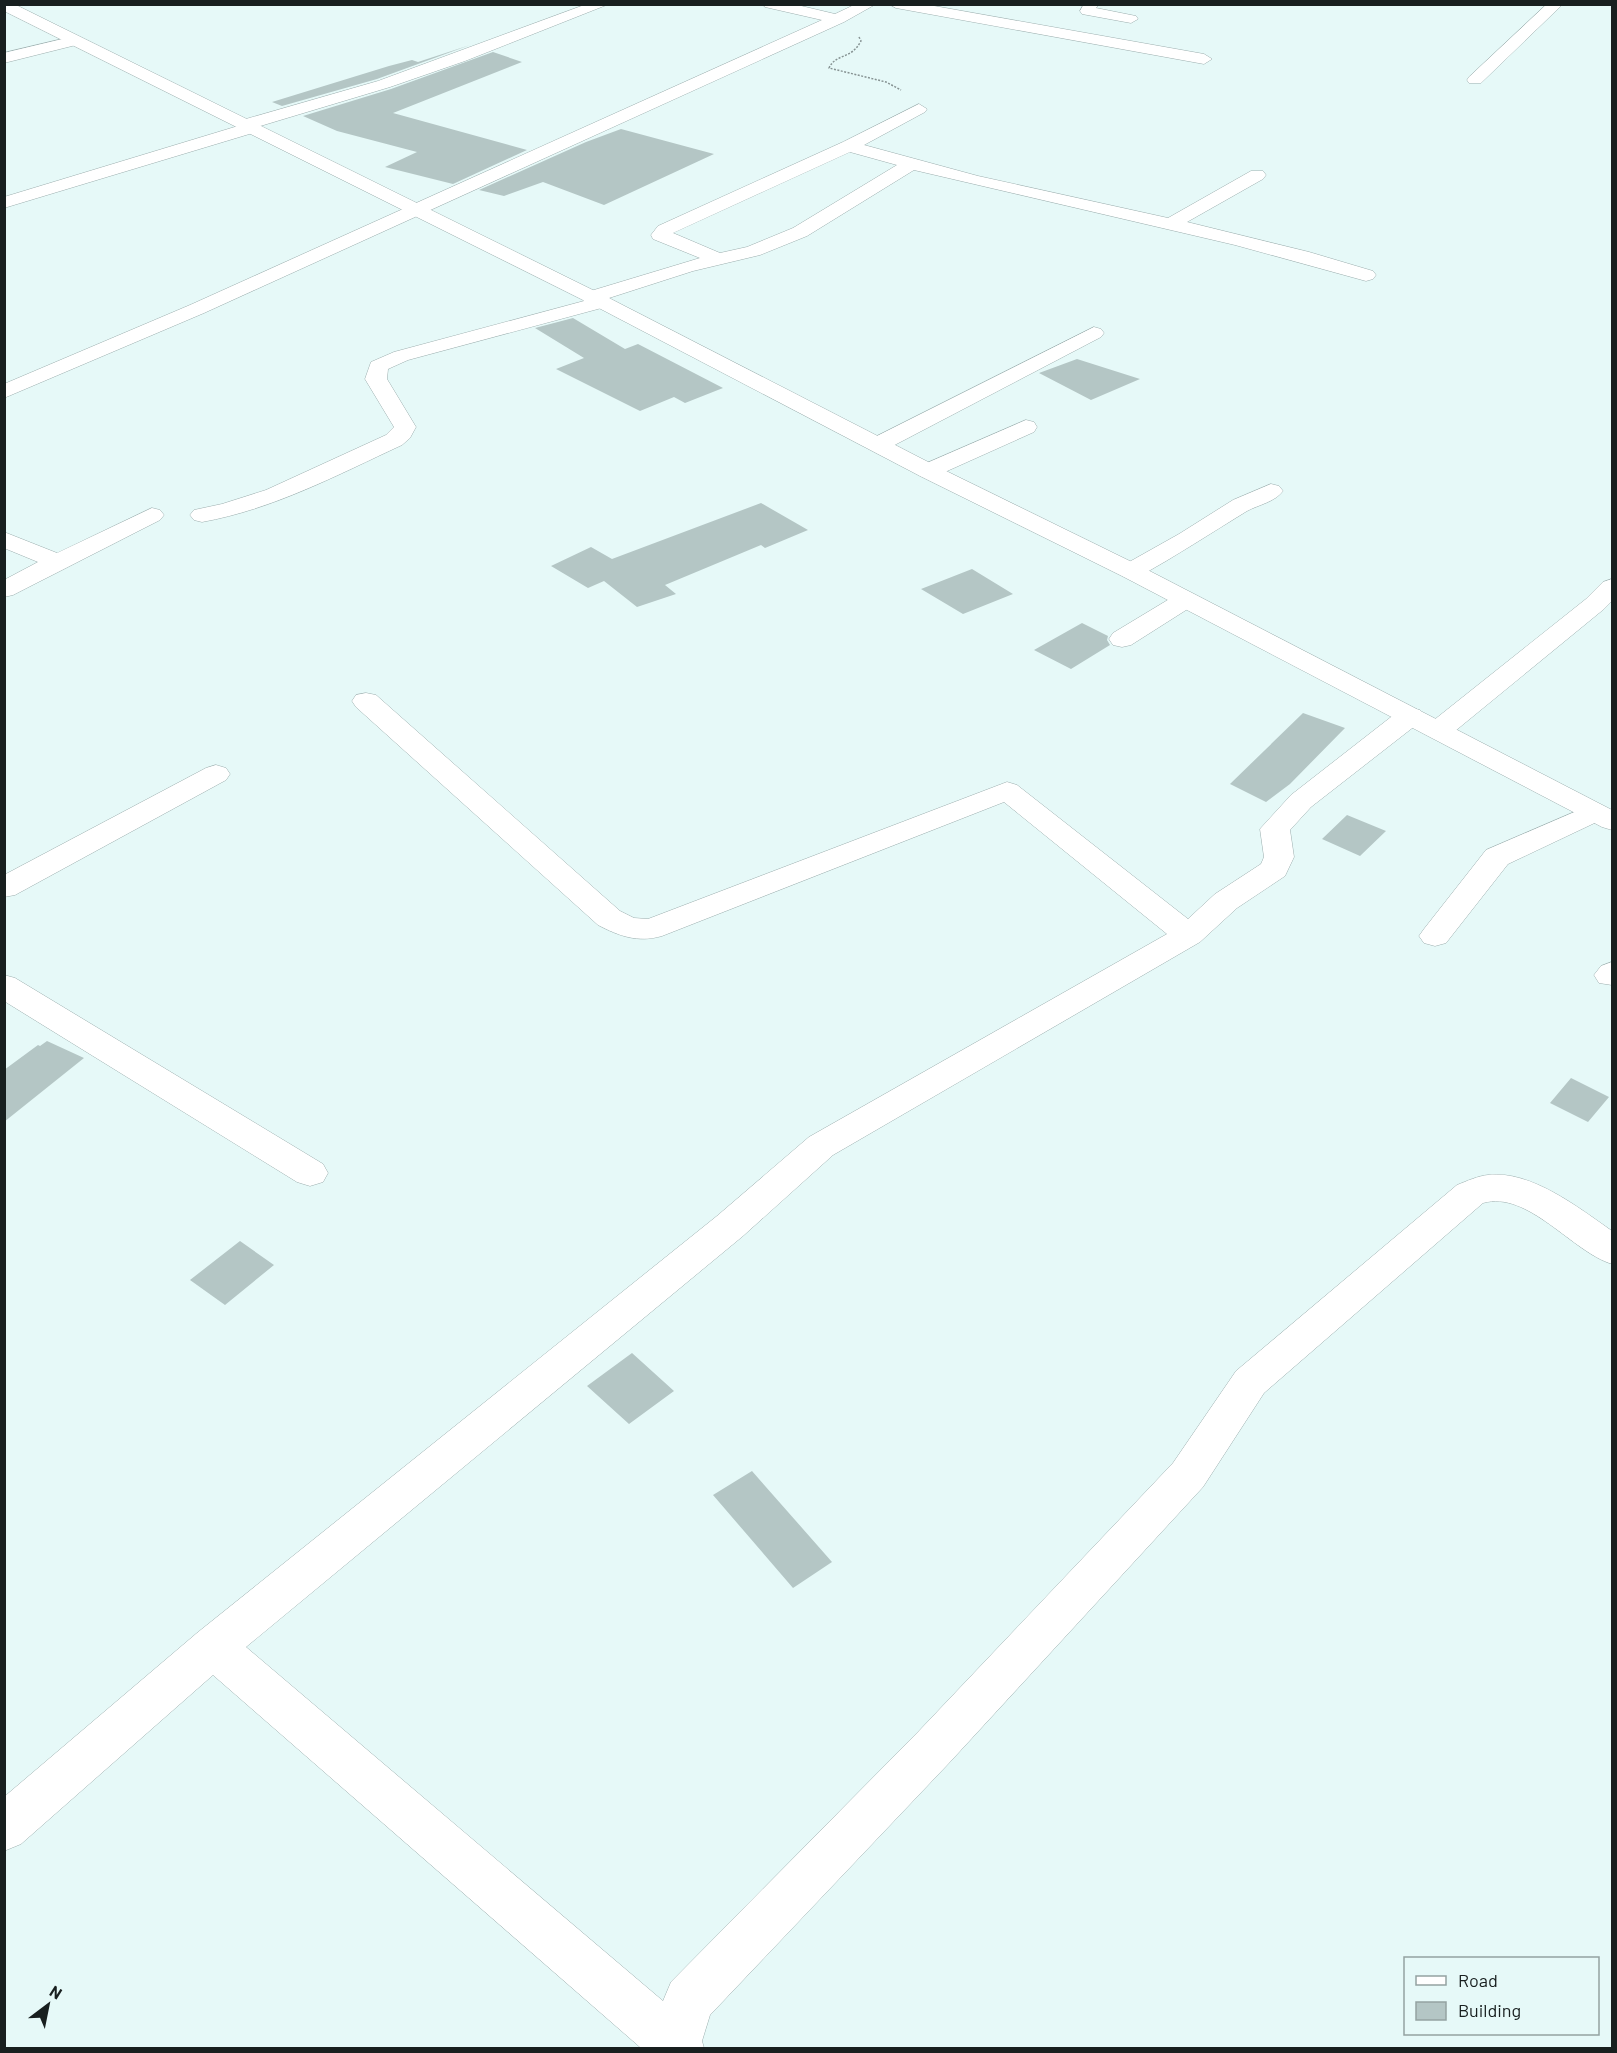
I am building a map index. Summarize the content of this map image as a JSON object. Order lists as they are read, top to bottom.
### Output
{
  "legend": ["Road", "Building"],
  "north": "top right"
}
